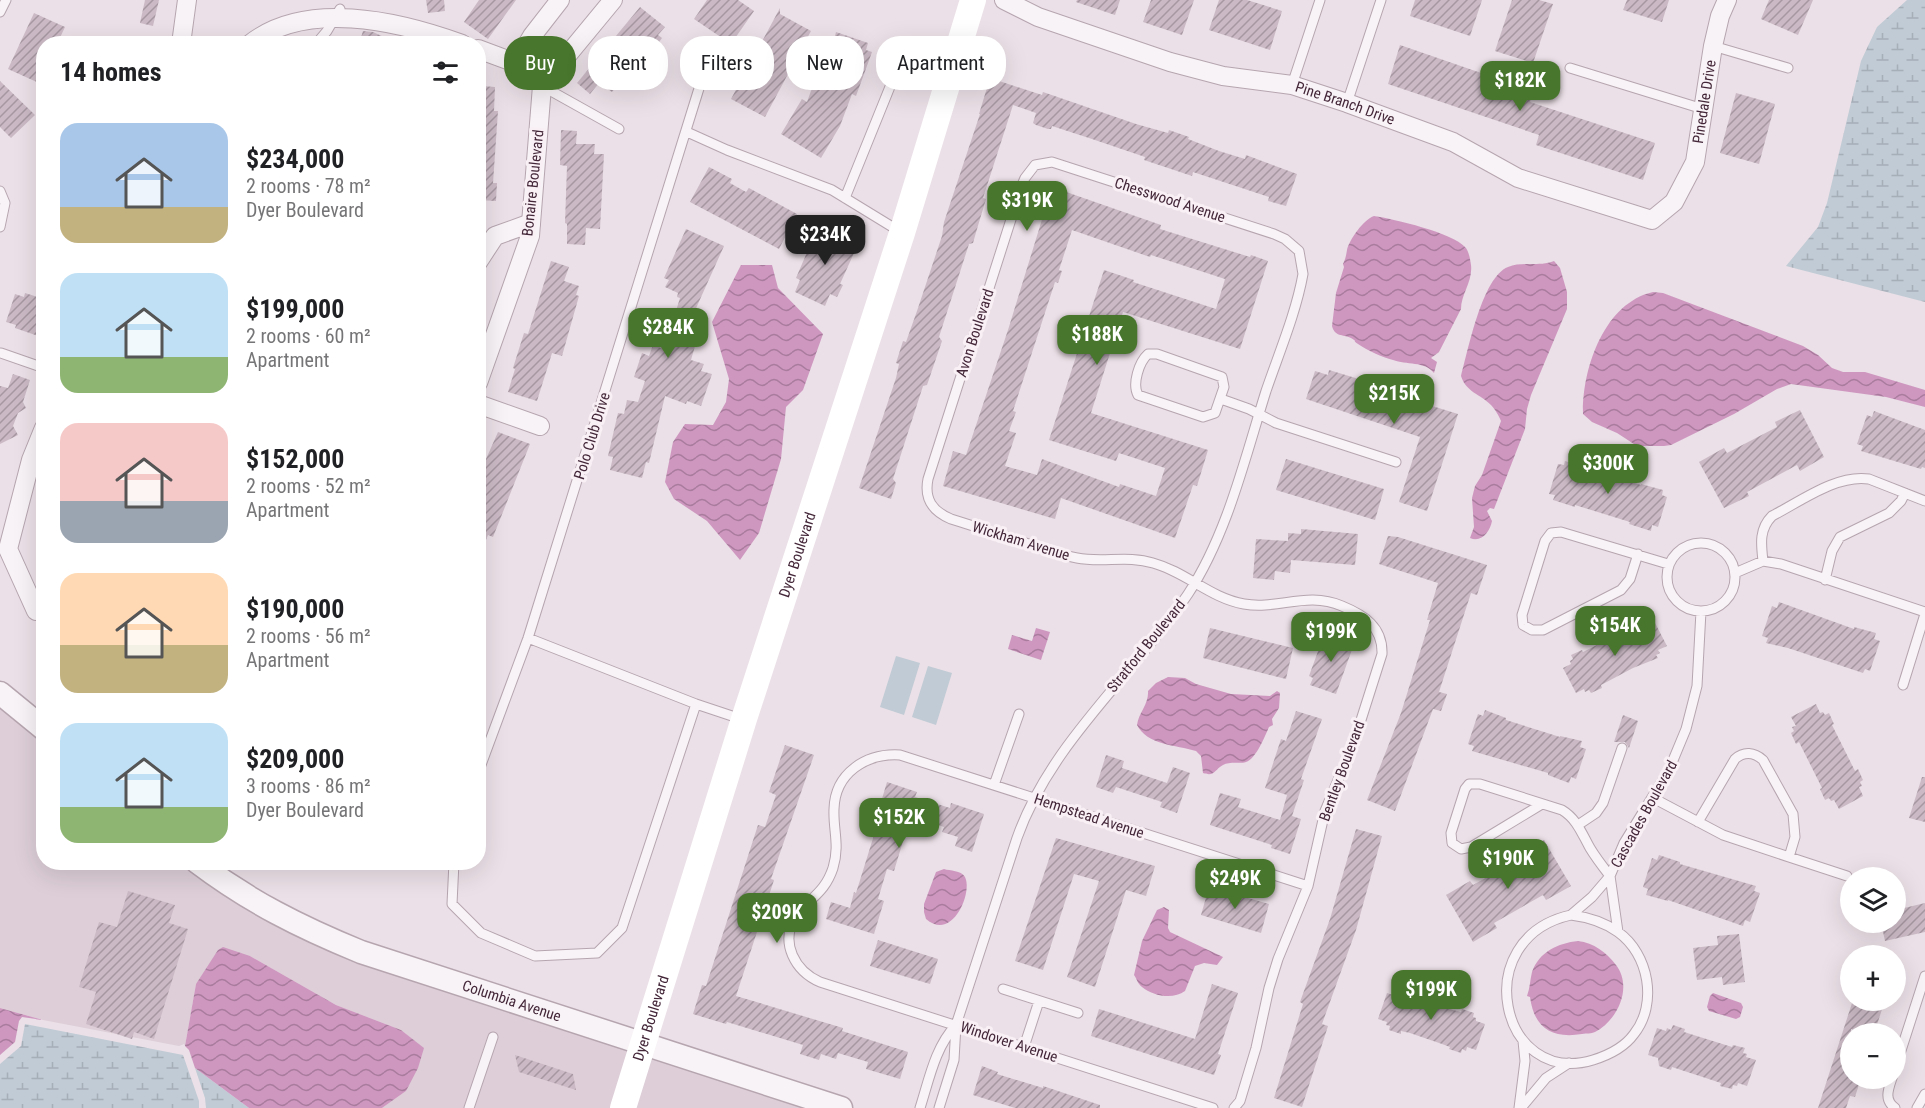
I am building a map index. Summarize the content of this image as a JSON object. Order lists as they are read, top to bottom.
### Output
{
  "streets": {
    "main road": ["Dyer Boulevard"],
    "street": [
      "Pinedale Drive",
      "Pine Branch Drive",
      "Bonaire Boulevard",
      "Columbia Avenue"
    ],
    "lane": [
      "Chesswood Avenue",
      "Avon Boulevard",
      "Polo Club Drive",
      "Wickham Avenue",
      "Stratford Boulevard",
      "Bentley Boulevard",
      "Cascades Boulevard",
      "Hempstead Avenue",
      "Windover Avenue"
    ]
  },
  "crossings": [
    ["Pinedale Drive", "Pine Branch Drive"],
    ["Chesswood Avenue", "Avon Boulevard"],
    ["Chesswood Avenue", "Stratford Boulevard"],
    ["Avon Boulevard", "Wickham Avenue"],
    ["Wickham Avenue", "Stratford Boulevard"],
    ["Wickham Avenue", "Bentley Boulevard"],
    ["Dyer Boulevard", "Columbia Avenue"],
    ["Stratford Boulevard", "Hempstead Avenue"],
    ["Stratford Boulevard", "Windover Avenue"],
    ["Bentley Boulevard", "Hempstead Avenue"],
    ["Hempstead Avenue", "Windover Avenue"]
  ],
  "page": {
    "chip": [
      "Buy",
      "Rent",
      "Filters",
      "New",
      "Apartment"
    ],
    "heading": "14 homes",
    "price": [
      "$182K",
      "$319K",
      "$234K",
      "$284K",
      "$188K",
      "$215K",
      "$300K",
      "$154K",
      "$199K",
      "$152K",
      "$190K",
      "$249K",
      "$209K",
      "$199K"
    ],
    "list": [
      {
        "name": "$234,000",
        "note": "2 rooms · 78 m² · Dyer Boulevard"
      },
      {
        "name": "$199,000",
        "note": "2 rooms · 60 m² · Apartment"
      },
      {
        "name": "$152,000",
        "note": "2 rooms · 52 m² · Apartment"
      },
      {
        "name": "$190,000",
        "note": "2 rooms · 56 m² · Apartment"
      },
      {
        "name": "$209,000",
        "note": "3 rooms · 86 m² · Dyer Boulevard"
      }
    ],
    "map_buttons": ["+", "−"]
  }
}
